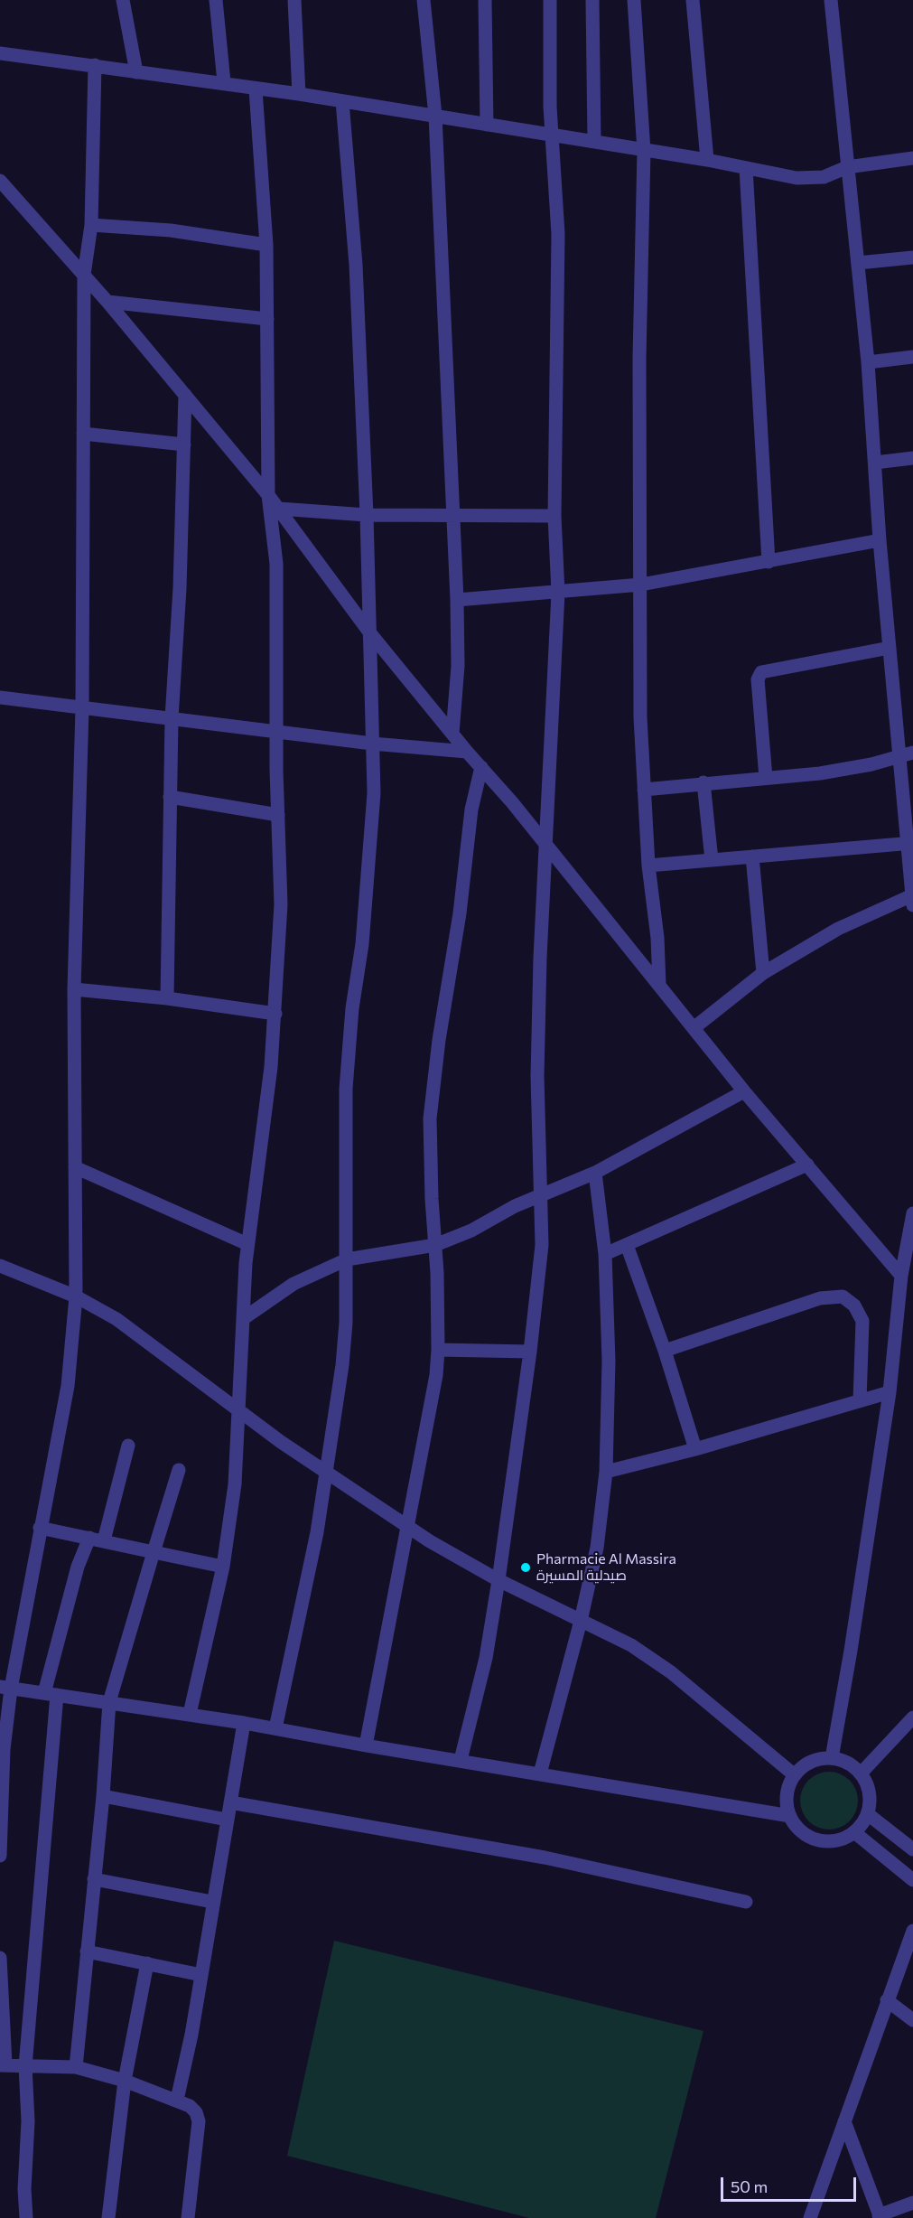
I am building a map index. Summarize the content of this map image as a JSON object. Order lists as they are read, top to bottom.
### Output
{
  "places": ["Pharmacie Al Massira صيدلية المسيرة"],
  "scale_bar": "50 m"
}
